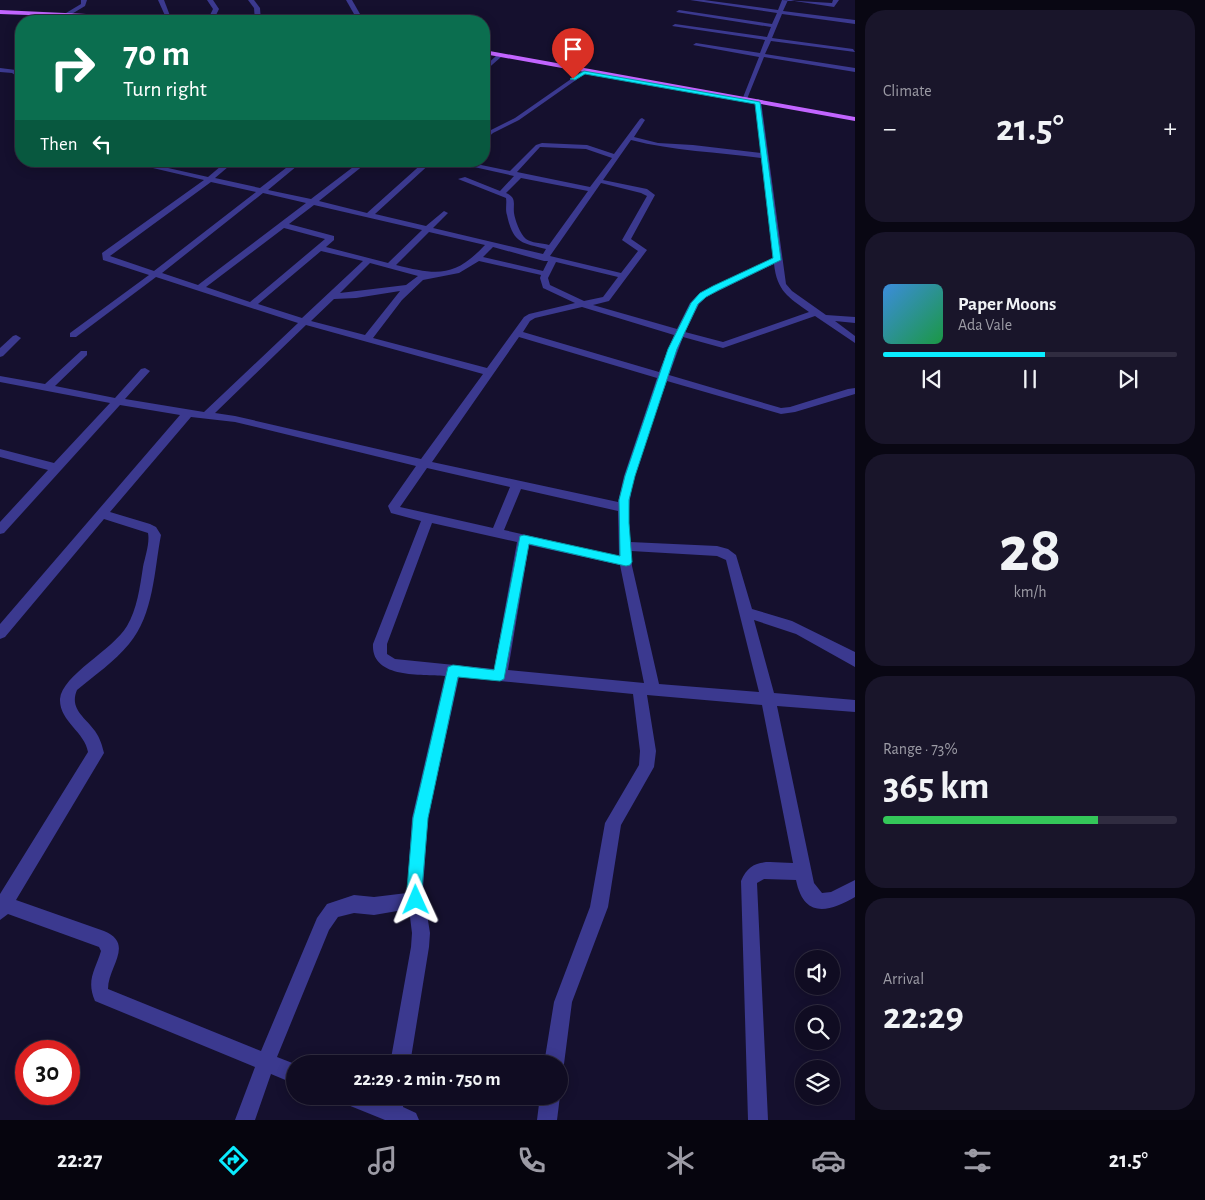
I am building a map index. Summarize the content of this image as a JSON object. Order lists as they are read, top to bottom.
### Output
{
  "page": {
    "tile": [
      "Climate",
      ["28", "km/h"],
      ["Range · 73%", "365 km"],
      ["Arrival", "22:29"]
    ],
    "turn": ["70 m", "Turn right"],
    "heat": ["−", "21.5°", "+"],
    "then": "Then",
    "song": ["Paper Moons", "Ada Vale"],
    "limit": "30",
    "trip": "22:29 · 2 min · 750 m",
    "tabs": ["22:27", "21.5°"]
  }
}
